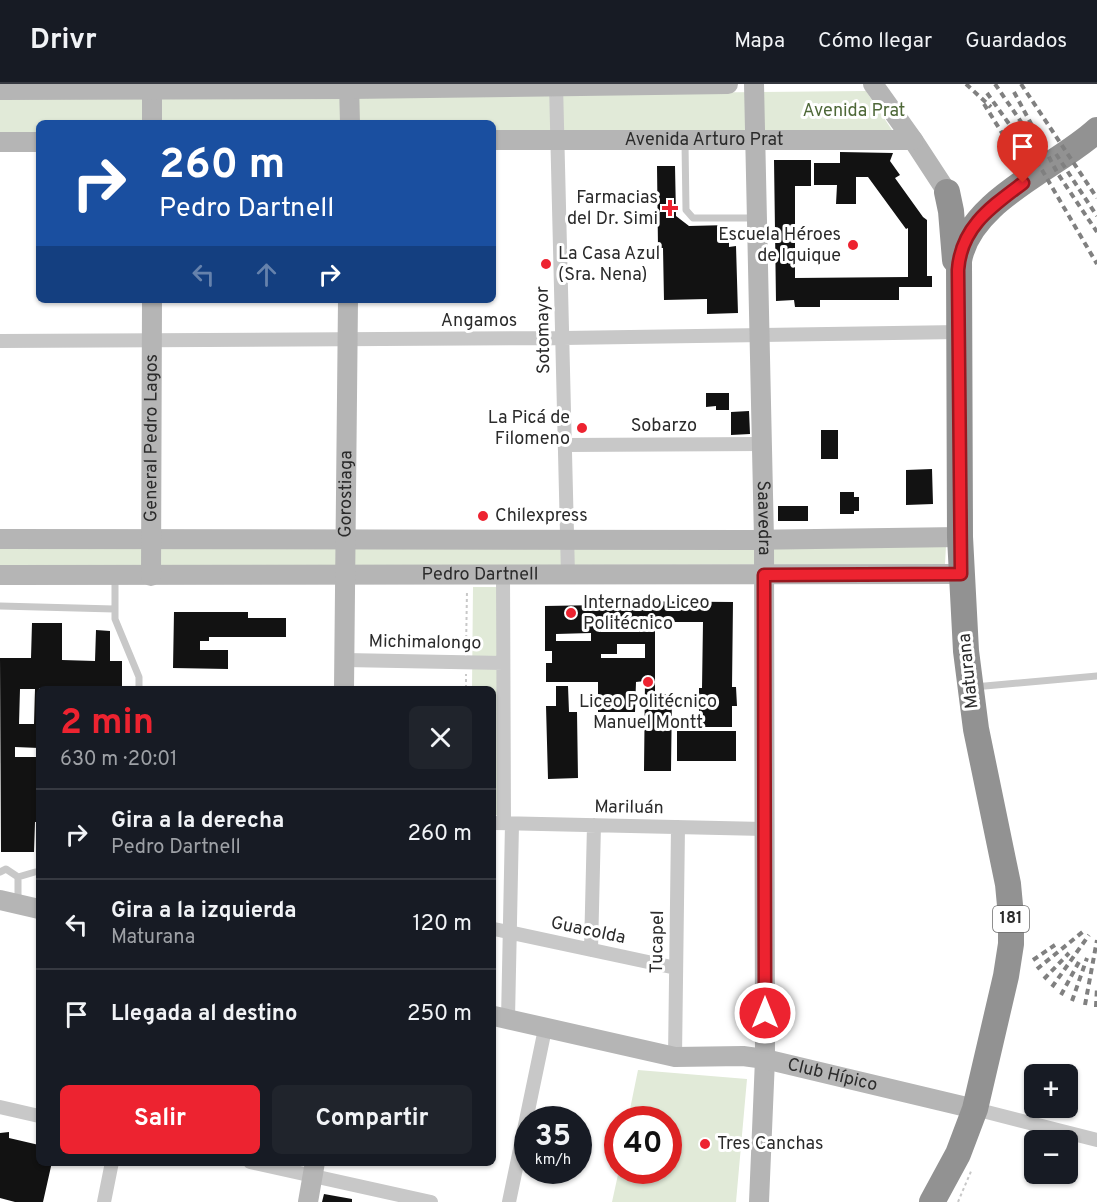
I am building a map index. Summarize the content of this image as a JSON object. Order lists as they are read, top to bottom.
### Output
{
  "streets": {
    "highway": ["Maturana", "181"],
    "street": [
      "Avenida Arturo Prat",
      "Angamos",
      "Sotomayor",
      "Sobarzo",
      "General Pedro Lagos",
      "Gorostiaga",
      "Saavedra",
      "Pedro Dartnell",
      "Michimalongo",
      "Mariluán",
      "Guacolda",
      "Tucapel",
      "Club Hípico"
    ]
  },
  "crossings": [
    ["Avenida Arturo Prat", "Sotomayor"],
    ["Avenida Arturo Prat", "Saavedra"],
    ["Angamos", "Sotomayor"],
    ["Angamos", "General Pedro Lagos"],
    ["Angamos", "Gorostiaga"],
    ["Angamos", "Saavedra"],
    ["Angamos", "Maturana"],
    ["Sotomayor", "Sobarzo"],
    ["Sotomayor", "Pedro Dartnell"],
    ["Sobarzo", "Saavedra"],
    ["General Pedro Lagos", "Pedro Dartnell"],
    ["Gorostiaga", "Pedro Dartnell"],
    ["Gorostiaga", "Michimalongo"],
    ["Saavedra", "Pedro Dartnell"],
    ["Saavedra", "Mariluán"],
    ["Saavedra", "Club Hípico"],
    ["Pedro Dartnell", "Maturana"],
    ["Maturana", "Club Hípico"],
    ["Mariluán", "Tucapel"],
    ["Guacolda", "Tucapel"],
    ["Tucapel", "Club Hípico"]
  ],
  "parks": ["Avenida Prat"],
  "places": {
    "health": ["Farmacias del Dr. Simi"],
    "other": [
      "Escuela Héroes de Iquique",
      "La Casa Azul (Sra. Nena)",
      "La Picá de Filomeno",
      "Chilexpress",
      "Internado Liceo Politécnico",
      "Liceo Politécnico Manuel Montt",
      "Tres Canchas"
    ]
  },
  "page": {
    "header": "Drivr",
    "nav": ["Mapa", "Cómo llegar", "Guardados"],
    "turn": ["260 m", "Pedro Dartnell"],
    "heading": ["2 min", "630 m · 20:01"],
    "list": [
      {
        "name": "Gira a la derecha",
        "note": "Pedro Dartnell",
        "value": "260 m"
      },
      {
        "name": "Gira a la izquierda",
        "note": "Maturana",
        "value": "120 m"
      },
      {
        "name": "Llegada al destino",
        "value": "250 m"
      }
    ],
    "map_buttons": ["+", "−"],
    "buttons": ["Salir", "Compartir"],
    "speed": "35 km/h",
    "limit": "40"
  }
}
